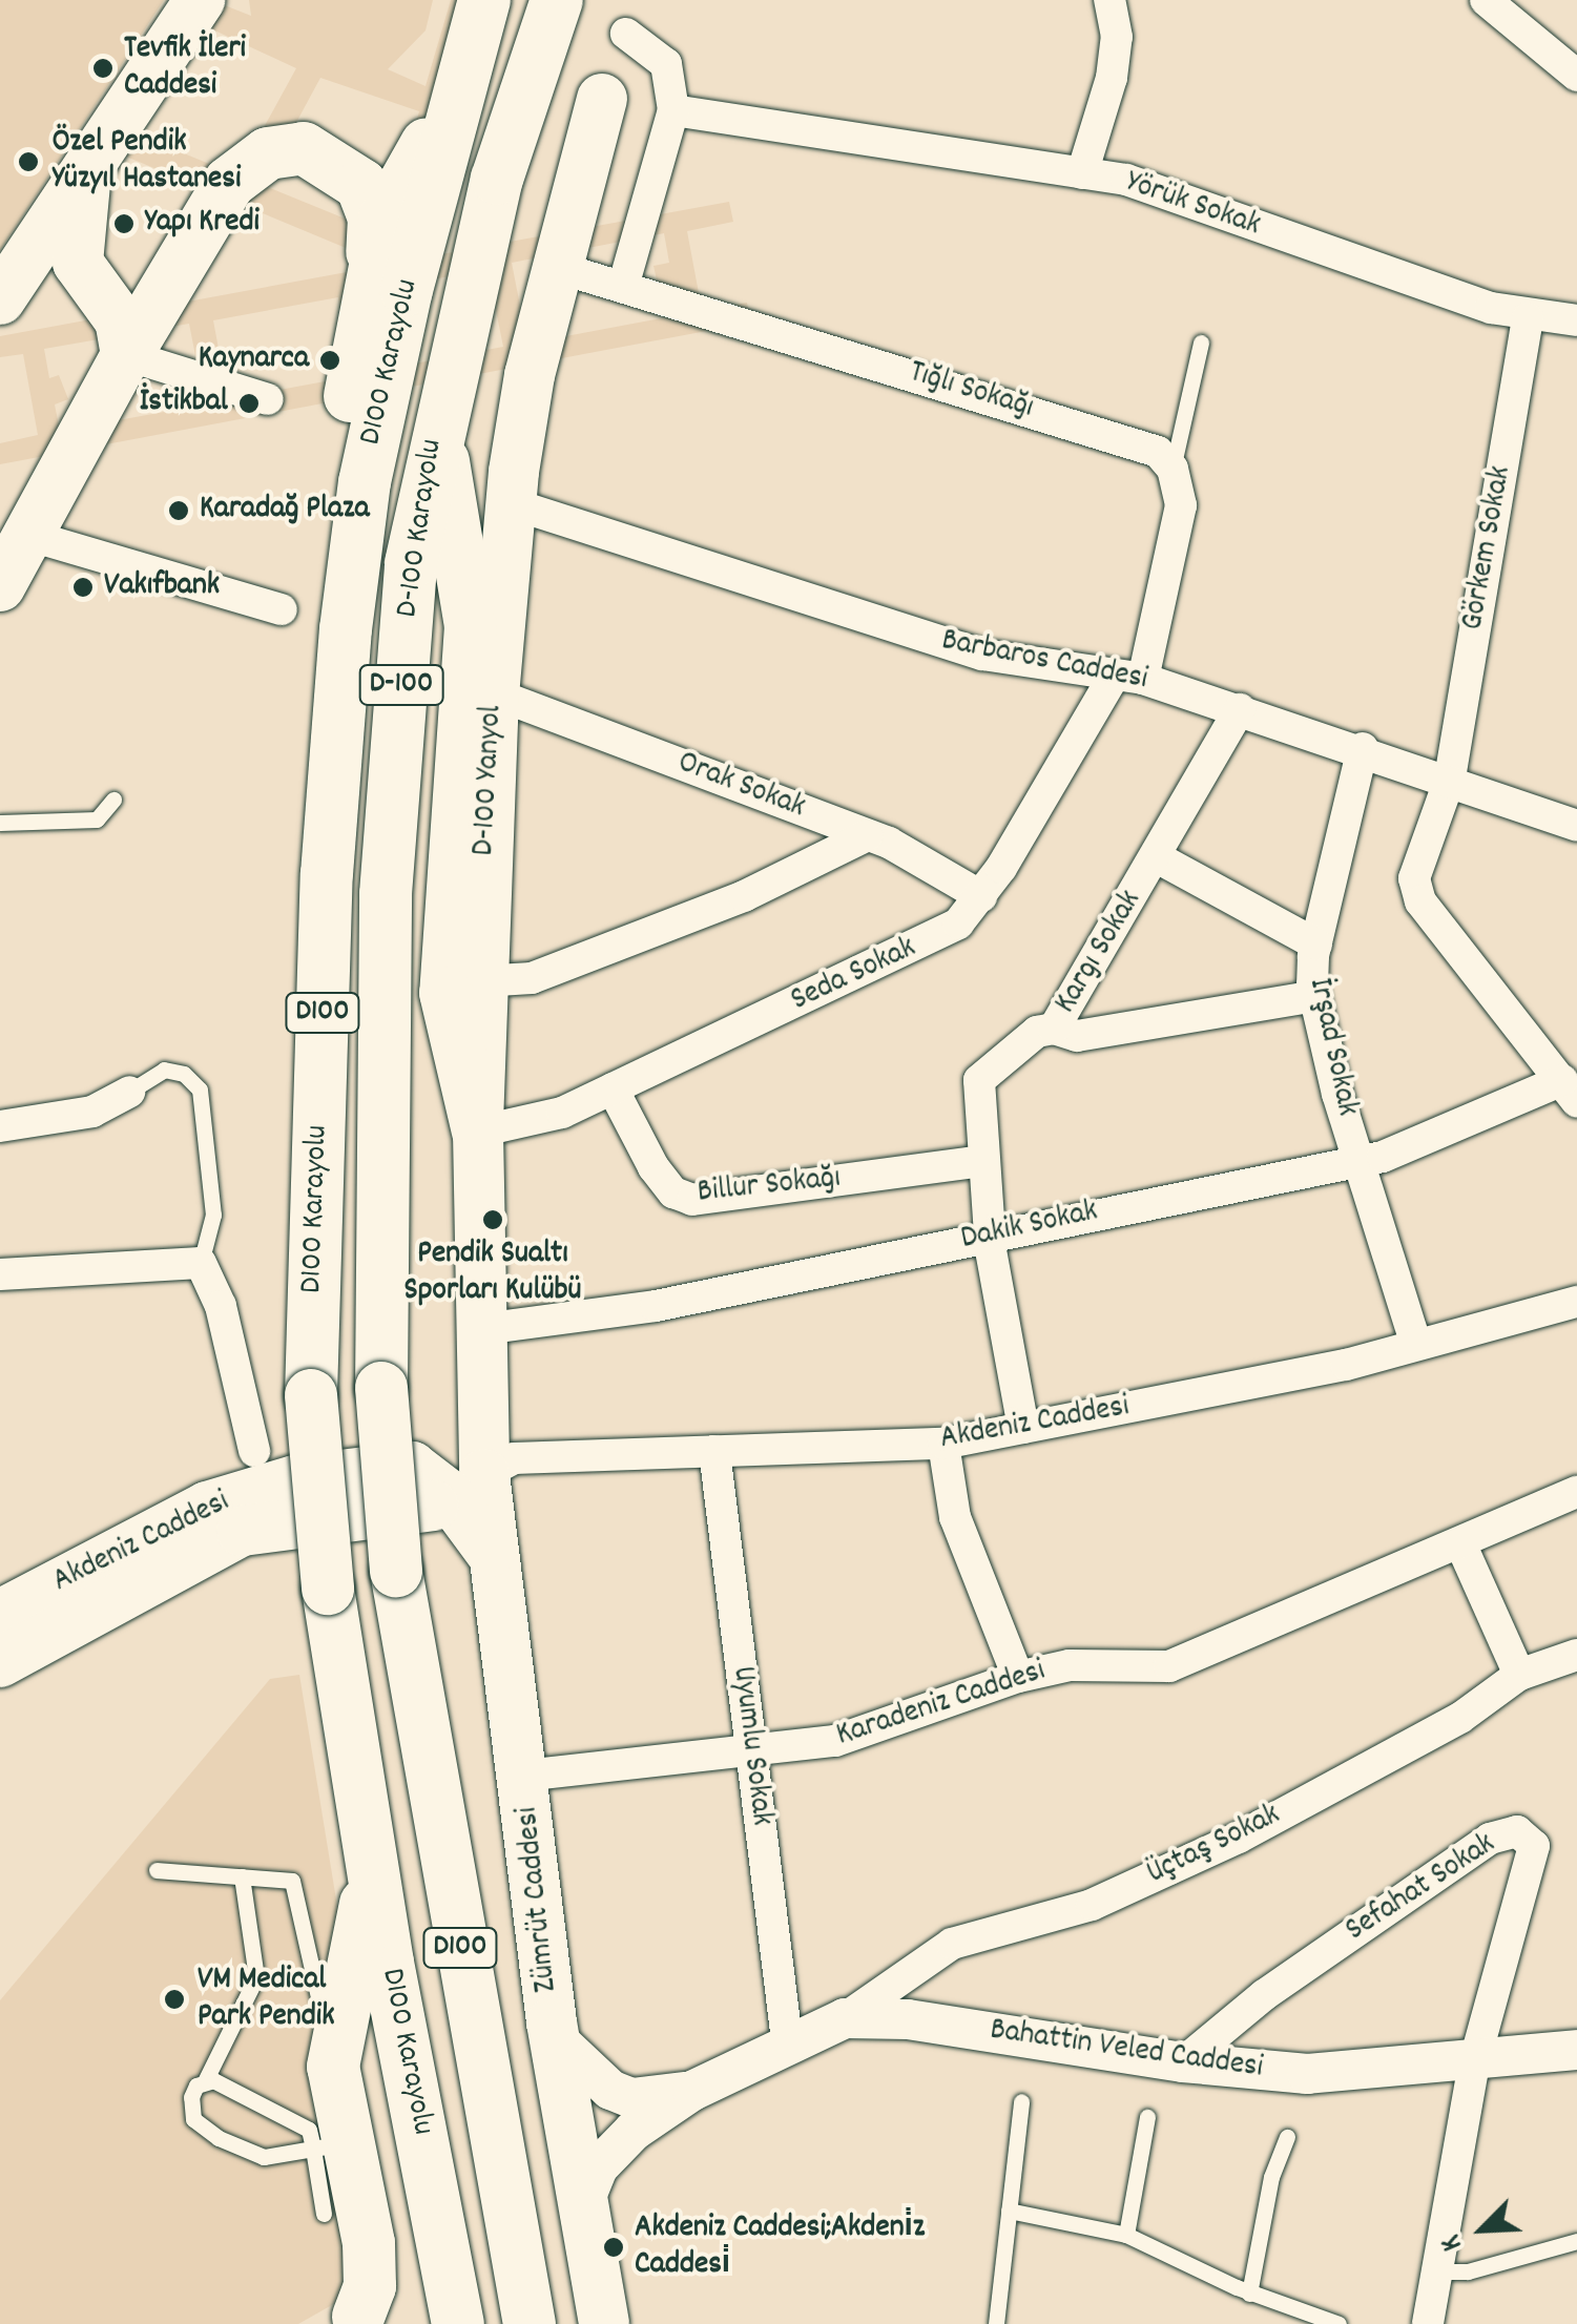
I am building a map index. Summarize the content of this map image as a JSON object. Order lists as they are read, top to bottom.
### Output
{
  "streets": {
    "highway": [
      "D100 Karayolu",
      "D-100 Karayolu",
      "D-100",
      "D100"
    ],
    "main road": ["D-100 Yanyol", "Akdeniz Caddesi", "Zümrüt Caddesi"],
    "street": [
      "Yörük Sokak",
      "Tığlı Sokağı",
      "Görkem Sokak",
      "Barbaros Caddesi",
      "Orak Sokak",
      "Kargı Sokak",
      "Seda Sokak",
      "İrşad Sokak",
      "Billur Sokağı",
      "Dakik Sokak",
      "Karadeniz Caddesi",
      "Uyumlu Sokak",
      "Üçtaş Sokak",
      "Sefahat Sokak",
      "Bahattin Veled Caddesi"
    ]
  },
  "crossings": [
    ["Yörük Sokak", "Görkem Sokak"],
    ["Tığlı Sokağı", "D-100 Yanyol"],
    ["D-100 Karayolu", "D100"],
    ["Görkem Sokak", "Barbaros Caddesi"],
    ["Görkem Sokak", "Dakik Sokak"],
    ["Barbaros Caddesi", "D-100 Yanyol"],
    ["Barbaros Caddesi", "Kargı Sokak"],
    ["Barbaros Caddesi", "Seda Sokak"],
    ["Barbaros Caddesi", "İrşad Sokak"],
    ["D-100 Yanyol", "Orak Sokak"],
    ["D-100 Yanyol", "Seda Sokak"],
    ["D-100 Yanyol", "Dakik Sokak"],
    ["D-100 Yanyol", "Akdeniz Caddesi"],
    ["Orak Sokak", "Seda Sokak"],
    ["Kargı Sokak", "Billur Sokağı"],
    ["Kargı Sokak", "Dakik Sokak"],
    ["Kargı Sokak", "Akdeniz Caddesi"],
    ["Seda Sokak", "Billur Sokağı"],
    ["İrşad Sokak", "Dakik Sokak"],
    ["İrşad Sokak", "Akdeniz Caddesi"],
    ["Akdeniz Caddesi", "Uyumlu Sokak"],
    ["Akdeniz Caddesi", "Zümrüt Caddesi"],
    ["Karadeniz Caddesi", "Uyumlu Sokak"],
    ["Karadeniz Caddesi", "Zümrüt Caddesi"],
    ["Uyumlu Sokak", "Bahattin Veled Caddesi"],
    ["Üçtaş Sokak", "Bahattin Veled Caddesi"],
    ["Sefahat Sokak", "Bahattin Veled Caddesi"]
  ],
  "places": [
    "Tevfik İleri Caddesi",
    "Özel Pendik Yüzyıl Hastanesi",
    "Yapı Kredi",
    "Kaynarca",
    "İstikbal",
    "Karadağ Plaza",
    "Vakıfbank",
    "Pendik Sualtı Sporları Kulübü",
    "VM Medical Park Pendik",
    "Akdeniz Caddesi;Akdeni̇z Caddesi̇"
  ],
  "north": "bottom left"
}
